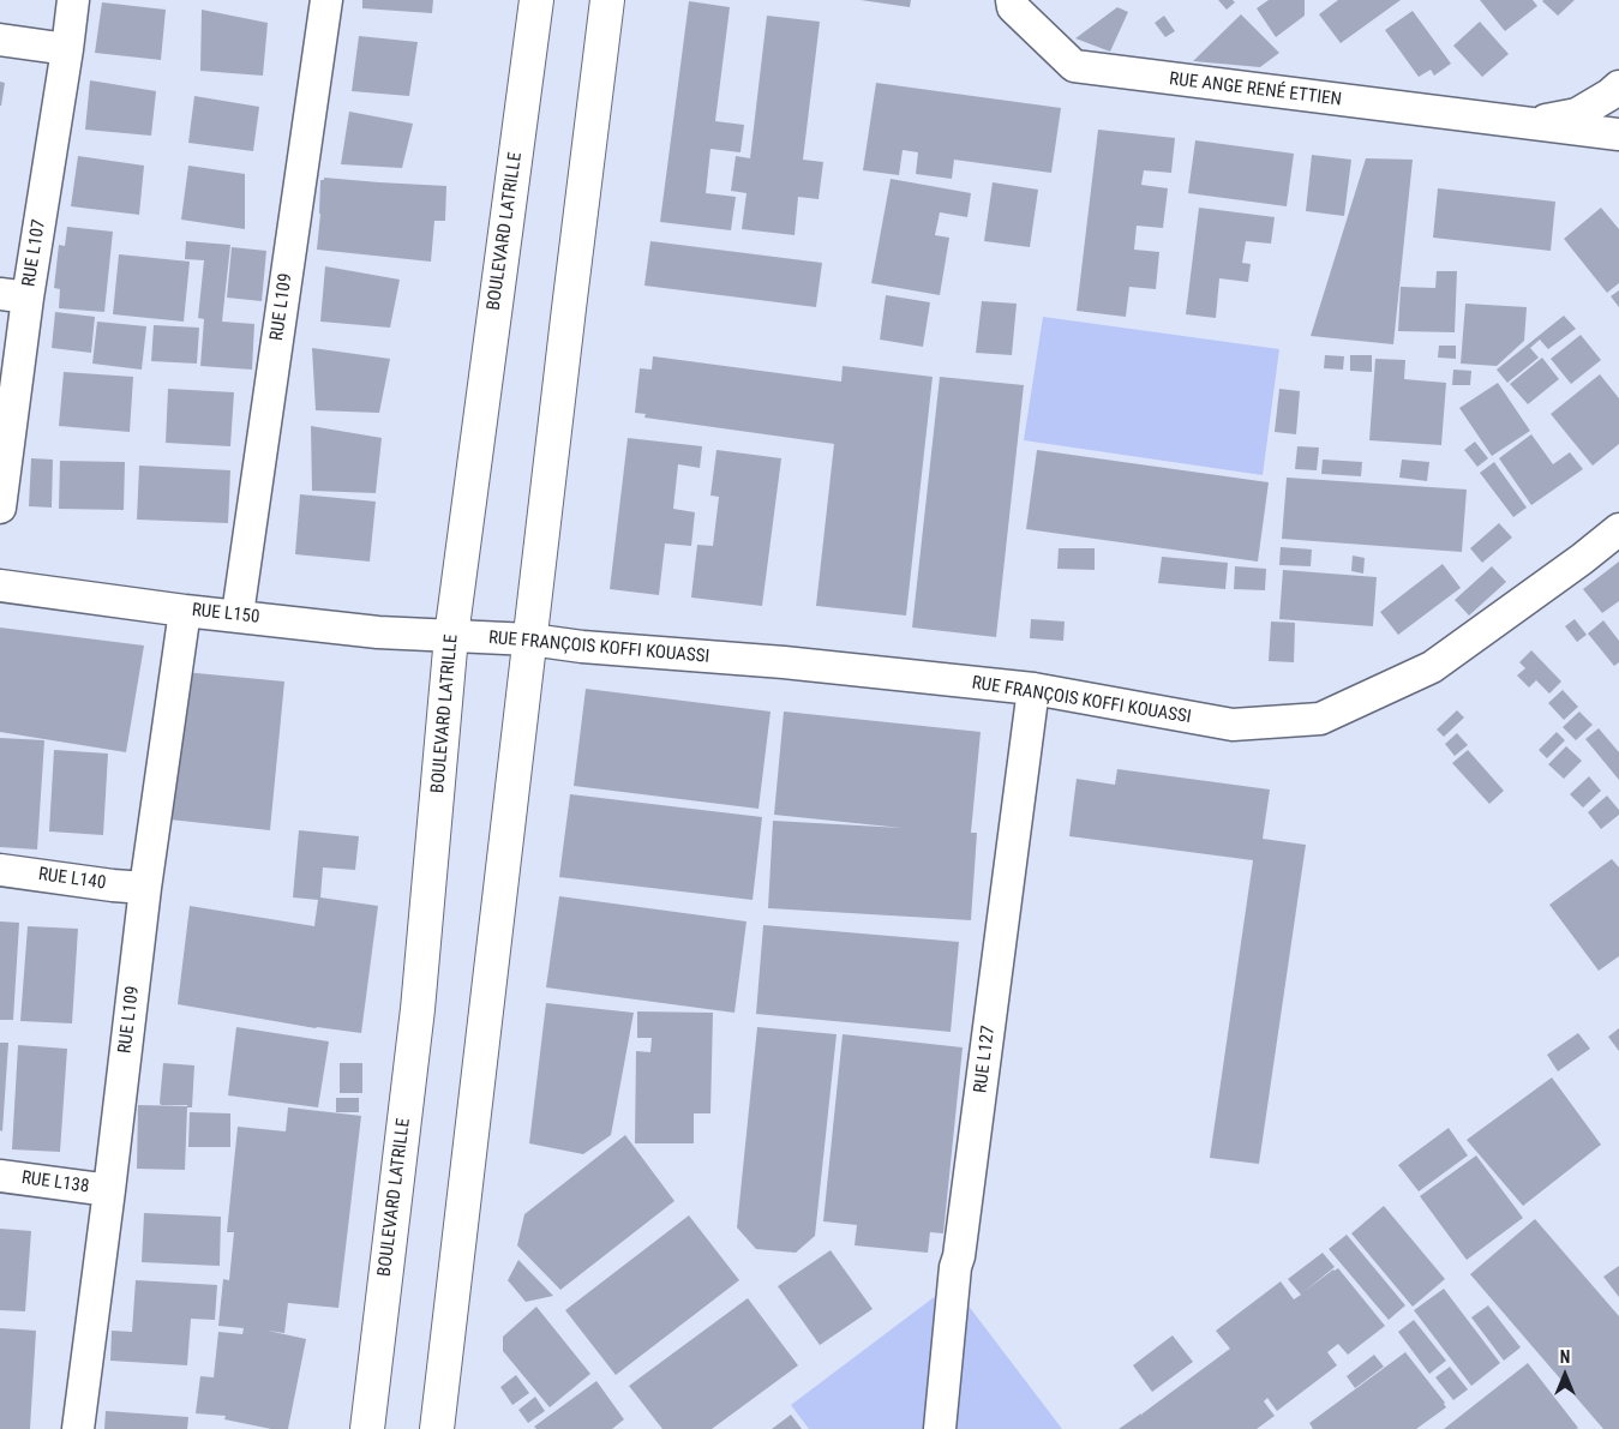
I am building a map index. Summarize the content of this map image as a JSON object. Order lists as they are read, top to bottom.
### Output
{
  "streets": {
    "main road": ["BOULEVARD LATRILLE"],
    "street": [
      "RUE ANGE RENÉ ETTIEN",
      "RUE L107",
      "RUE L109",
      "RUE L150",
      "RUE FRANÇOIS KOFFI KOUASSI",
      "RUE L140",
      "RUE L127",
      "RUE L138"
    ]
  },
  "crossings": [
    ["BOULEVARD LATRILLE", "RUE L150"],
    ["BOULEVARD LATRILLE", "RUE FRANÇOIS KOFFI KOUASSI"],
    ["RUE L109", "RUE L150"],
    ["RUE L109", "RUE L140"],
    ["RUE L109", "RUE L138"],
    ["RUE L150", "RUE FRANÇOIS KOFFI KOUASSI"],
    ["RUE FRANÇOIS KOFFI KOUASSI", "RUE L127"]
  ],
  "north": "top"
}
